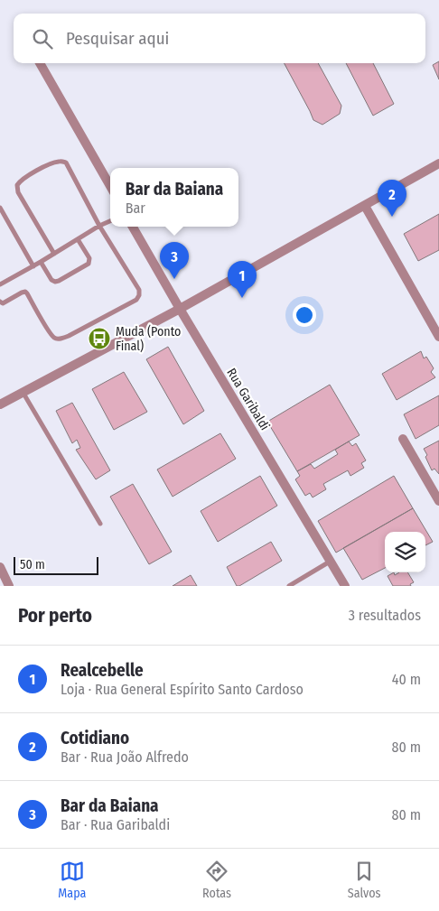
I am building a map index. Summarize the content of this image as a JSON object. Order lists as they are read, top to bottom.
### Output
{
  "streets": {
    "street": ["Rua Garibaldi"]
  },
  "places": {
    "bus stop": ["Muda (Ponto Final)"]
  },
  "scale_bar": "50 m",
  "page": {
    "search": "Pesquisar aqui",
    "popup": ["Bar da Baiana", "Bar"],
    "pins": ["2", "3", "1"],
    "scale": "50 m",
    "heading": ["Por perto", "3 resultados"],
    "list": [
      {
        "mark": "1",
        "name": "Realcebelle",
        "note": "Loja · Rua General Espírito Santo Cardoso",
        "value": "40 m"
      },
      {
        "mark": "2",
        "name": "Cotidiano",
        "note": "Bar · Rua João Alfredo",
        "value": "80 m"
      },
      {
        "mark": "3",
        "name": "Bar da Baiana",
        "note": "Bar · Rua Garibaldi",
        "value": "80 m"
      }
    ],
    "nav": ["Mapa", "Rotas", "Salvos"]
  }
}
